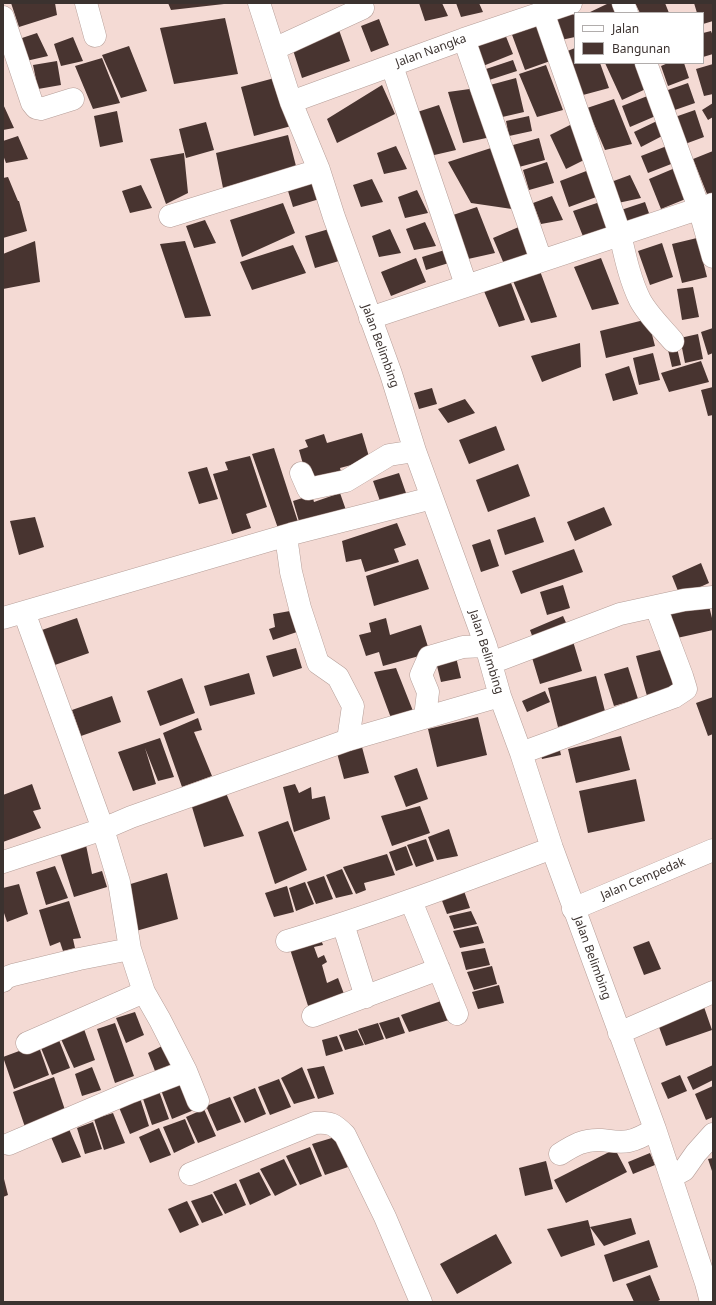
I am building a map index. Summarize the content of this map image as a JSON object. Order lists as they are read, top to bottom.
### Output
{
  "streets": {
    "street": ["Jalan Nangka", "Jalan Belimbing", "Jalan Cempedak"]
  },
  "crossings": [
    ["Jalan Nangka", "Jalan Belimbing"],
    ["Jalan Belimbing", "Jalan Cempedak"]
  ],
  "legend": ["Jalan", "Bangunan"]
}
